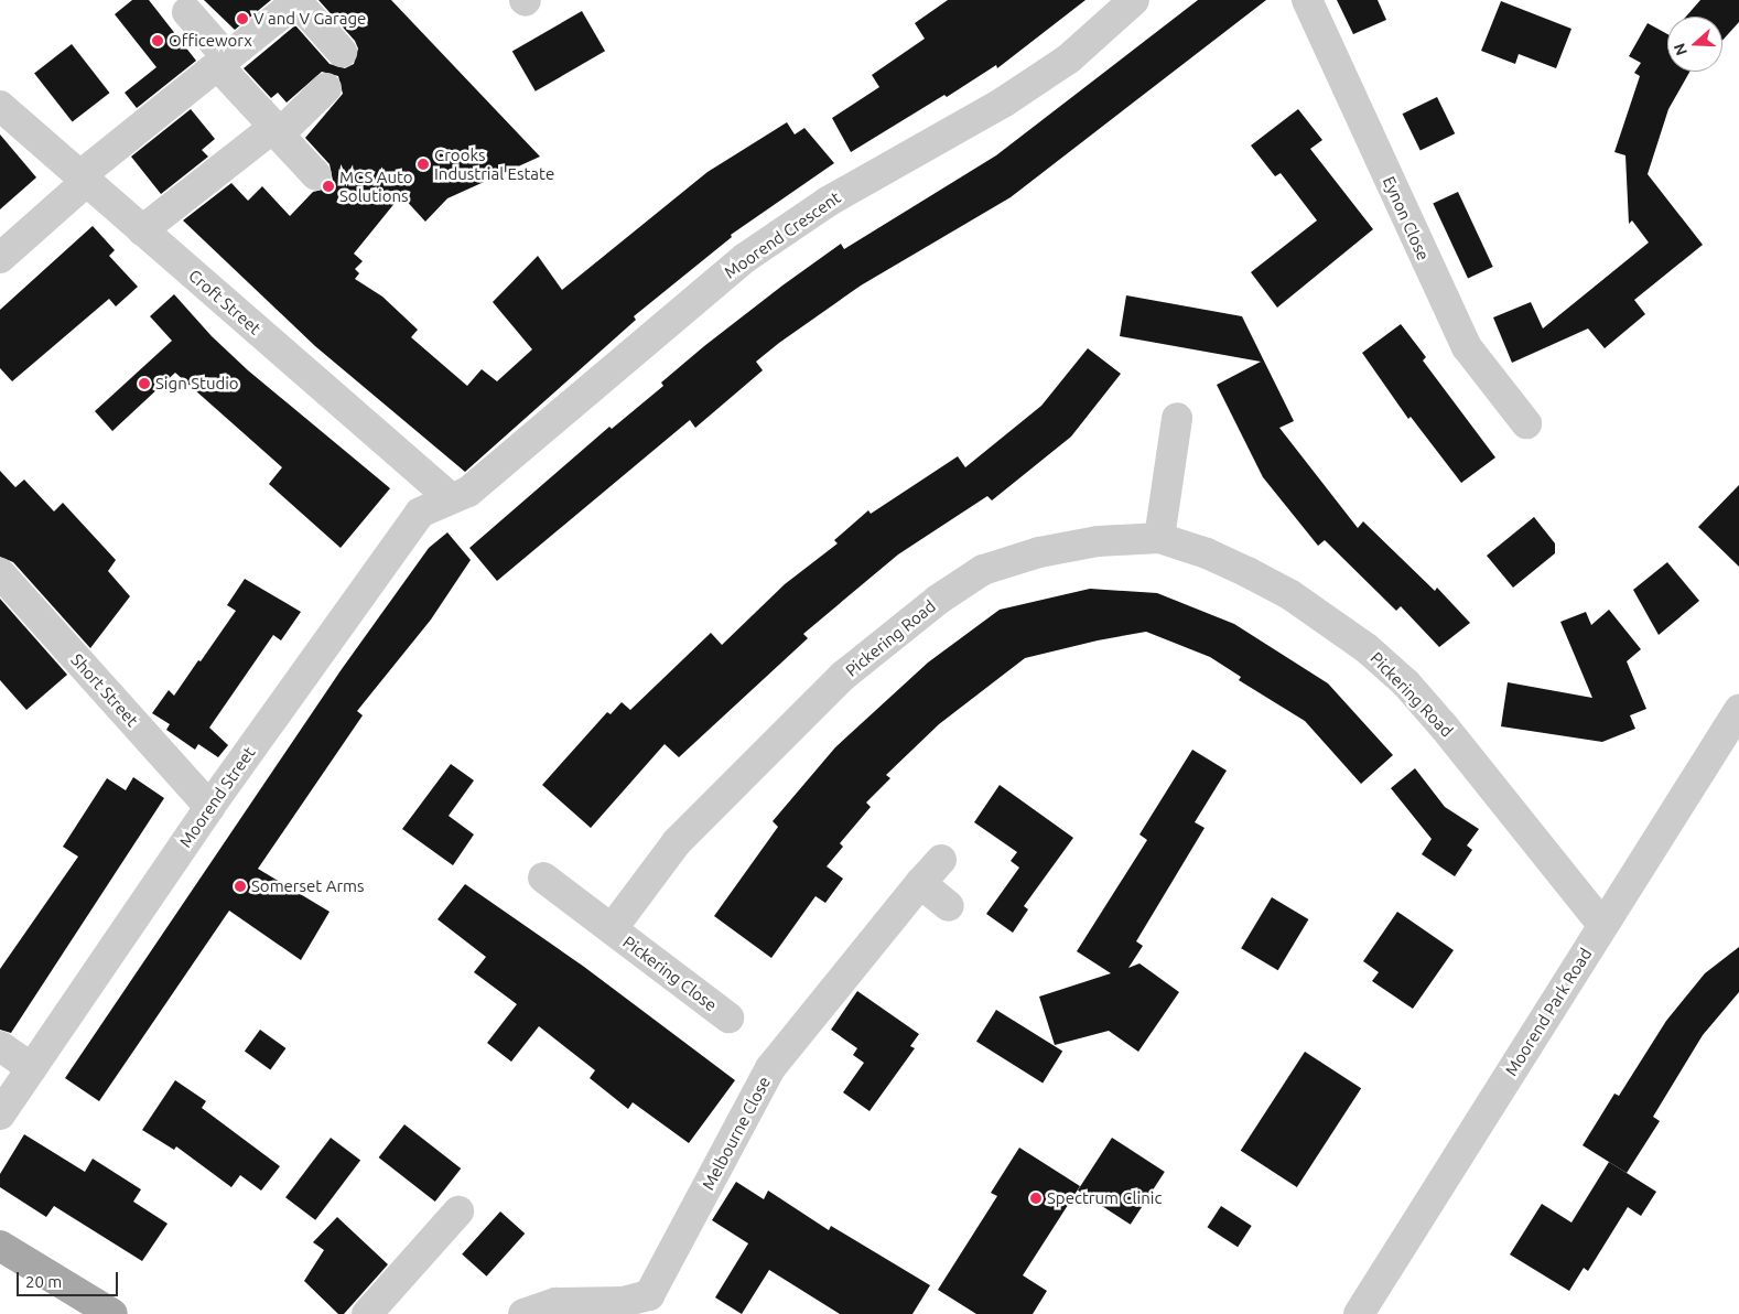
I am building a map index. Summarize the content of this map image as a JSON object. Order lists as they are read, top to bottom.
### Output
{
  "streets": {
    "street": [
      "Eynon Close",
      "Moorend Crescent",
      "Croft Street",
      "Pickering Road",
      "Short Street",
      "Moorend Street",
      "Pickering Close",
      "Moorend Park Road",
      "Melbourne Close"
    ]
  },
  "crossings": [
    ["Moorend Crescent", "Croft Street"],
    ["Moorend Crescent", "Moorend Street"],
    ["Croft Street", "Moorend Street"],
    ["Pickering Road", "Pickering Close"],
    ["Pickering Road", "Moorend Park Road"],
    ["Short Street", "Moorend Street"]
  ],
  "places": [
    "V and V Garage",
    "Officeworx",
    "Crooks Industrial Estate",
    "MCS Auto Solutions",
    "Sign Studio",
    "Somerset Arms",
    "Spectrum Clinic"
  ],
  "scale_bar": "20 m",
  "north": "left"
}
